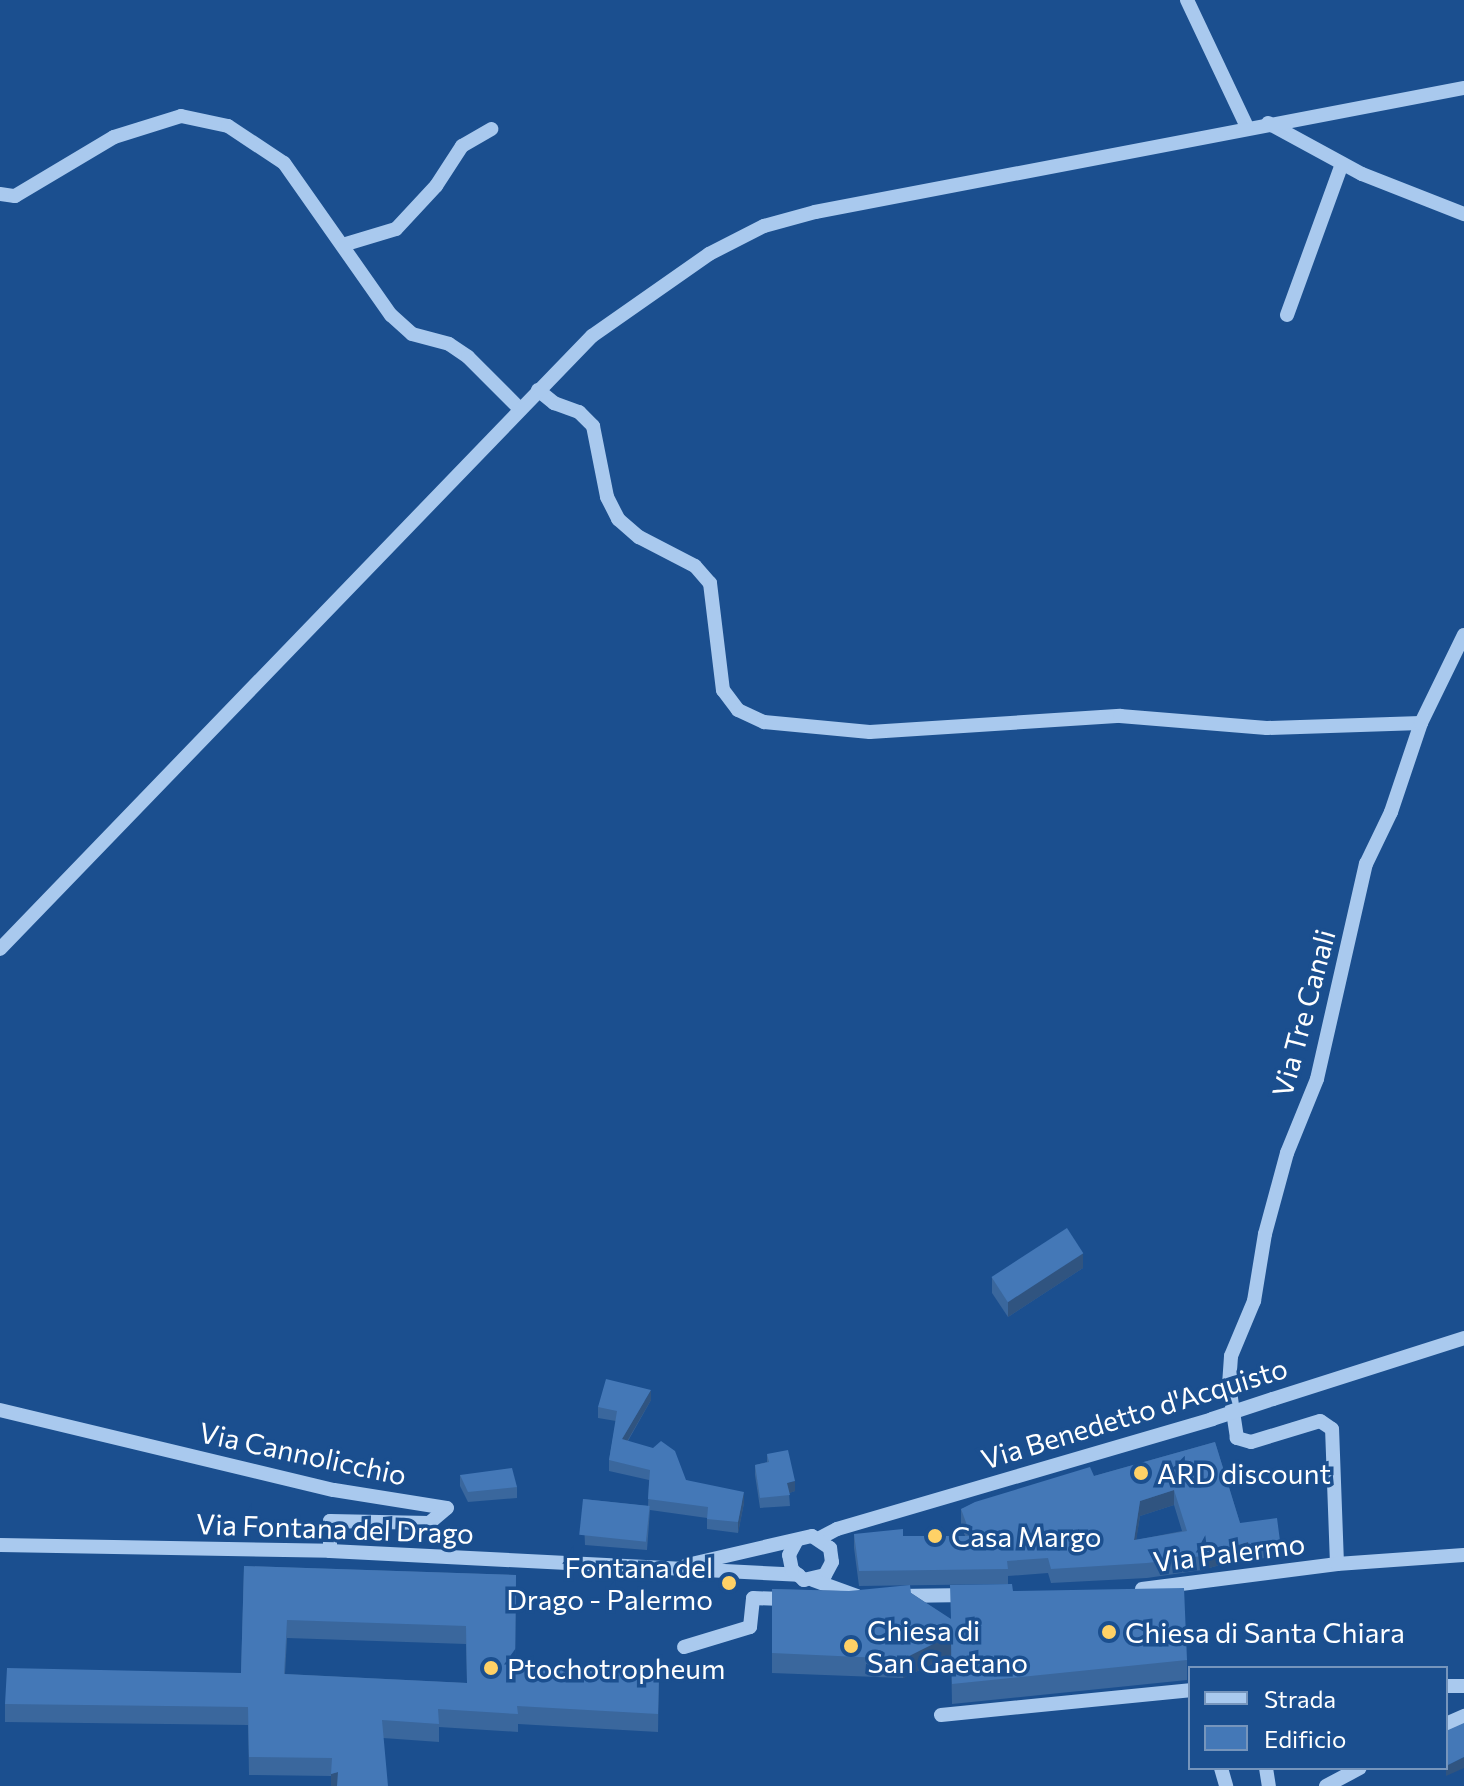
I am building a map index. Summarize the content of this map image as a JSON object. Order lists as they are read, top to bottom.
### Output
{
  "streets": {
    "street": [
      "Via Tre Canali",
      "Via Benedetto d'Acquisto",
      "Via Cannolicchio",
      "Via Fontana del Drago",
      "Via Palermo"
    ]
  },
  "crossings": [
    ["Via Tre Canali", "Via Palermo"],
    ["Via Benedetto d'Acquisto", "Via Fontana del Drago"],
    ["Via Cannolicchio", "Via Fontana del Drago"]
  ],
  "places": [
    "ARD discount",
    "Casa Margo",
    "Fontana del Drago - Palermo",
    "Chiesa di Santa Chiara",
    "Chiesa di San Gaetano",
    "Ptochotropheum"
  ],
  "legend": ["Strada", "Edificio"]
}
